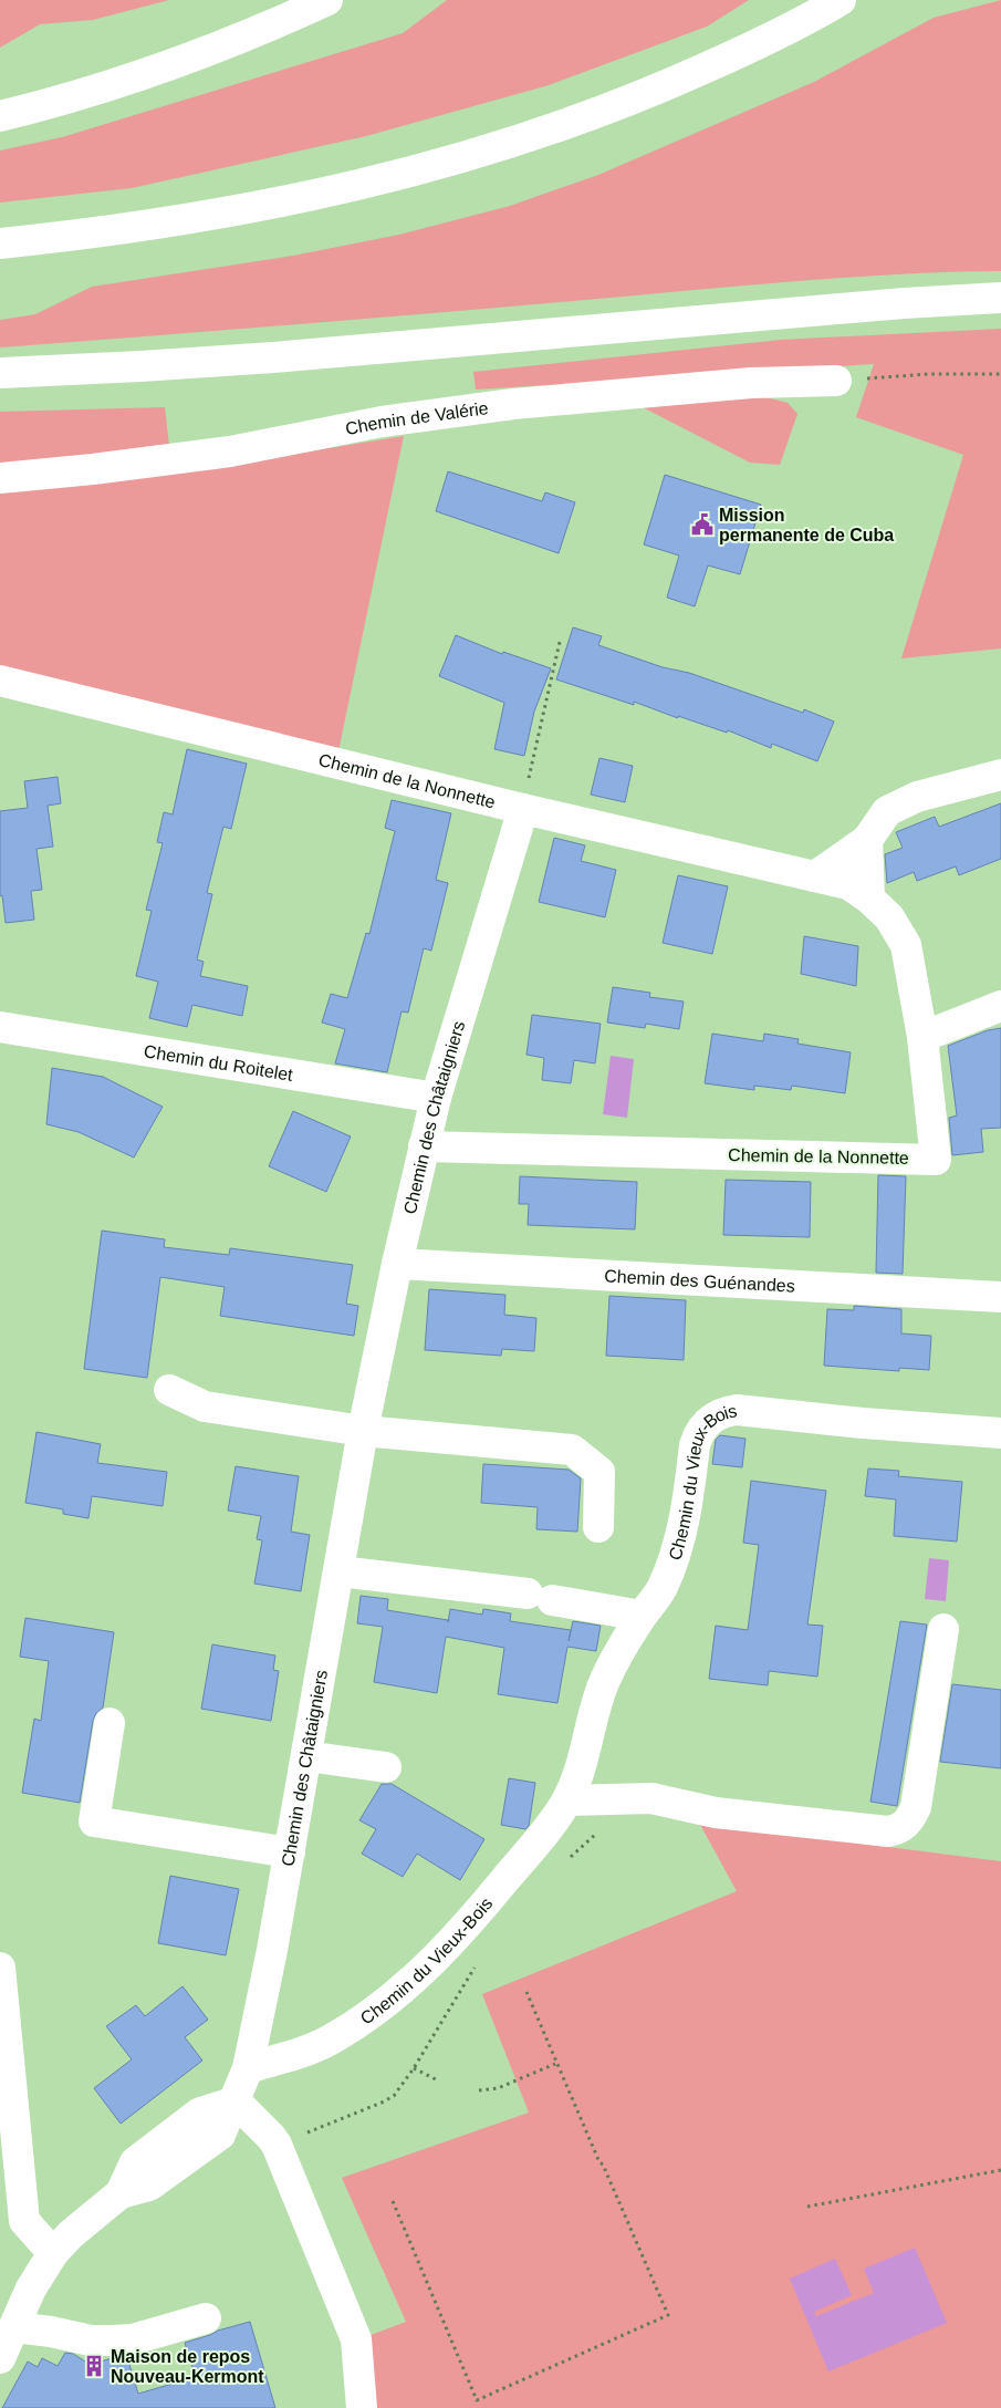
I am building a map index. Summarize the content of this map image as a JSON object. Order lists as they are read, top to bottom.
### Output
{
  "streets": {
    "main road": [
      "Chemin de Valérie",
      "Chemin de la Nonnette",
      "Chemin du Roitelet",
      "Chemin des Châtaigniers",
      "Chemin des Guénandes",
      "Chemin du Vieux-Bois"
    ]
  },
  "crossings": [
    ["Chemin de la Nonnette", "Chemin des Châtaigniers"],
    ["Chemin du Roitelet", "Chemin des Châtaigniers"],
    ["Chemin des Châtaigniers", "Chemin des Guénandes"],
    ["Chemin des Châtaigniers", "Chemin du Vieux-Bois"]
  ],
  "places": {
    "public building": ["Mission permanente de Cuba"],
    "building": ["Maison de repos Nouveau-Kermont"]
  }
}
